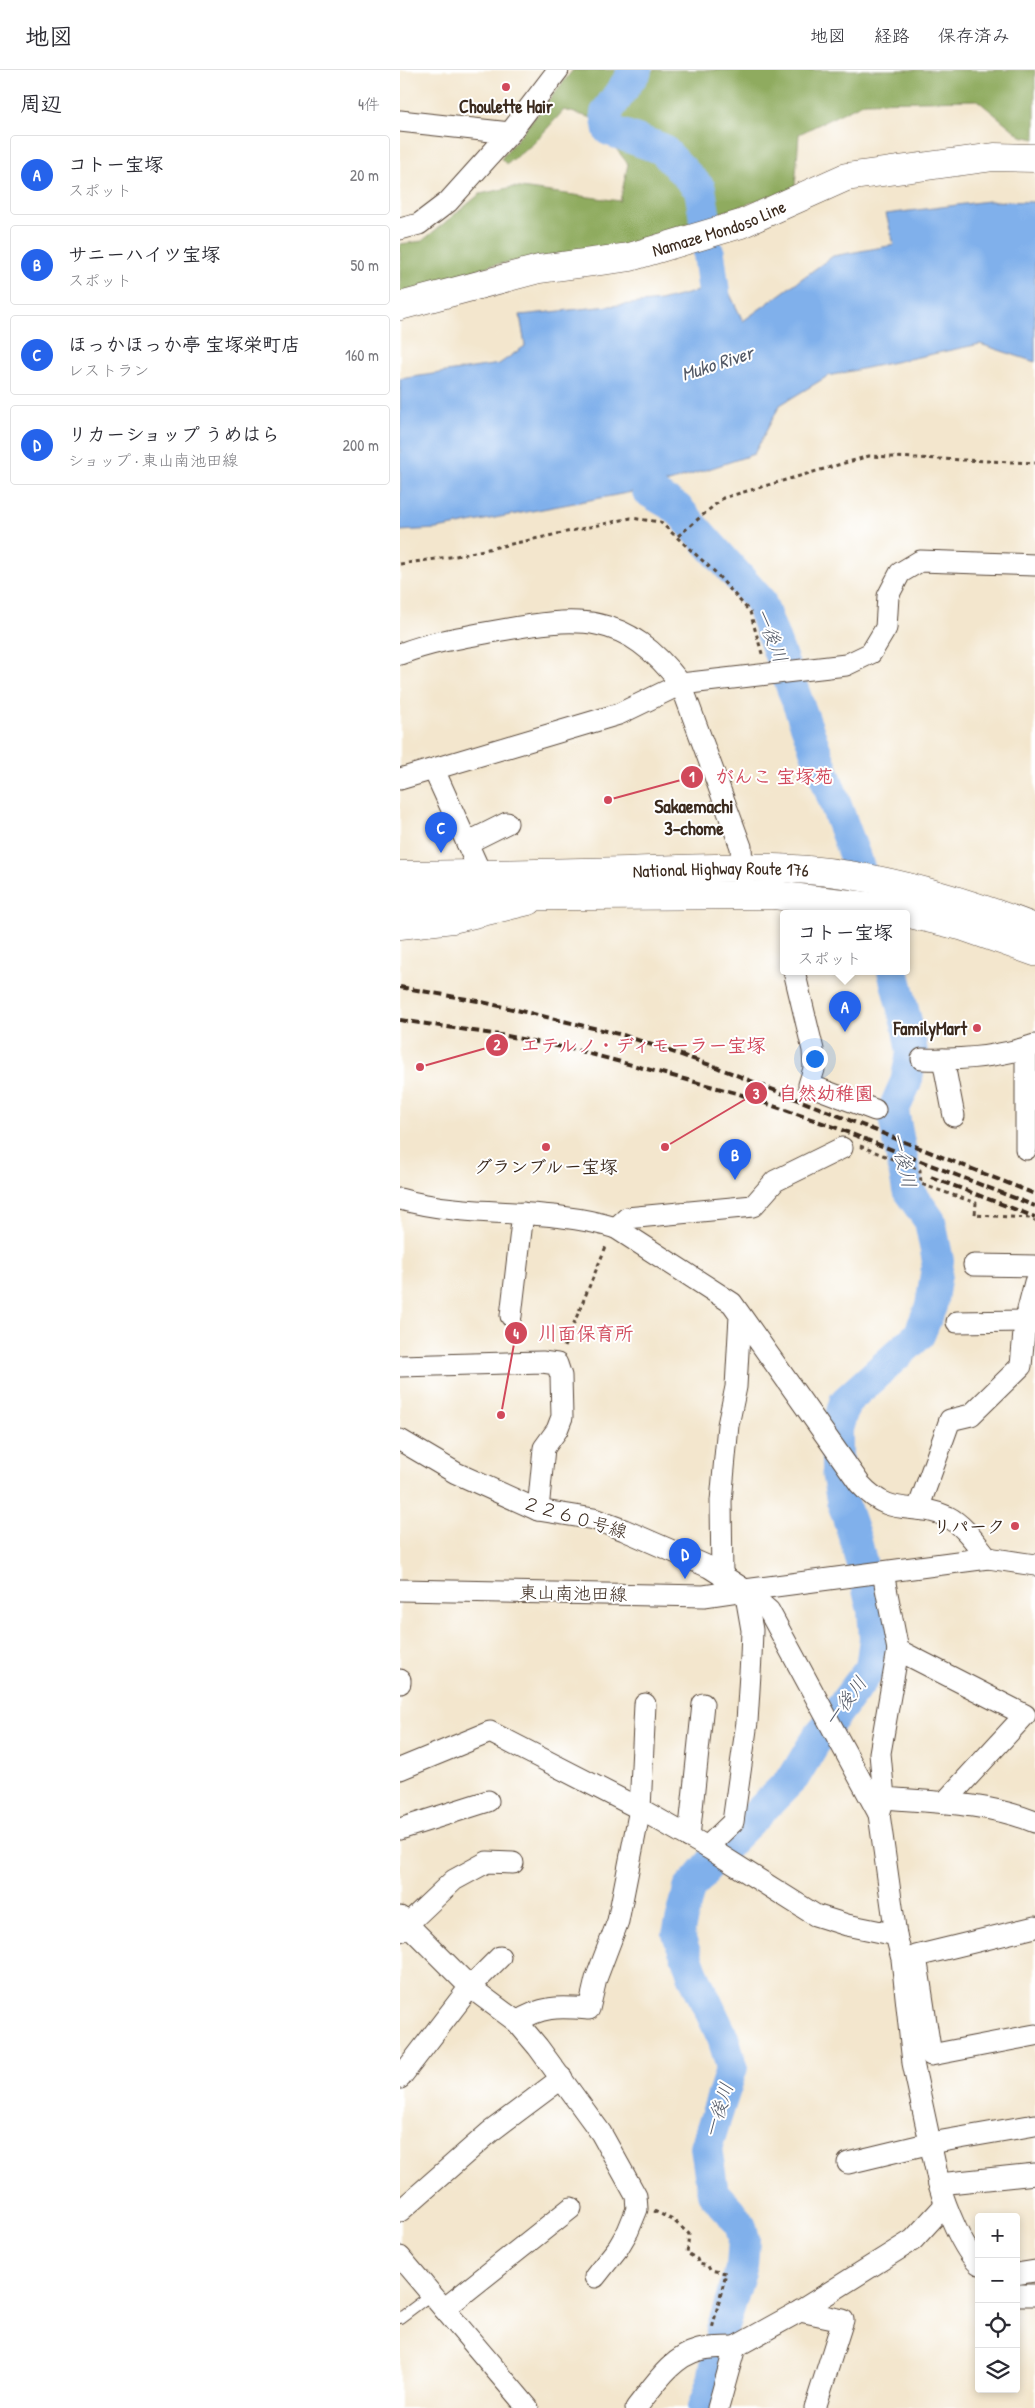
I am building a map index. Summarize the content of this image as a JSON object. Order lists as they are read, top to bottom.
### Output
{
  "streets": {
    "main road": ["Namaze Mondoso Line", "National Highway Route 176"],
    "street": ["２２６０号線", "東山南池田線"]
  },
  "crossings": [
    ["２２６０号線", "東山南池田線"]
  ],
  "districts": ["Sakaemachi 3-chome"],
  "water": ["Muko River", "一後川"],
  "places": [
    "Choulette Hair",
    "がんこ 宝塚苑",
    "FamilyMart",
    "エテルノ・ディモーラー宝塚",
    "グランブルー宝塚",
    "自然幼稚園",
    "川面保育所",
    "リパーク"
  ],
  "page": {
    "header": "地図",
    "nav": ["地図", "経路", "保存済み"],
    "heading": ["周辺", "4件"],
    "list": [
      {
        "mark": "A",
        "name": "コトー宝塚",
        "note": "スポット",
        "value": "20 m"
      },
      {
        "mark": "B",
        "name": "サニーハイツ宝塚",
        "note": "スポット",
        "value": "50 m"
      },
      {
        "mark": "C",
        "name": "ほっかほっか亭 宝塚栄町店",
        "note": "レストラン",
        "value": "160 m"
      },
      {
        "mark": "D",
        "name": "リカーショップ うめはら",
        "note": "ショップ · 東山南池田線",
        "value": "200 m"
      }
    ],
    "pins": [
      "C",
      "A",
      "B",
      "D"
    ],
    "popup": ["コトー宝塚", "スポット"],
    "map_buttons": ["+", "−"]
  }
}
